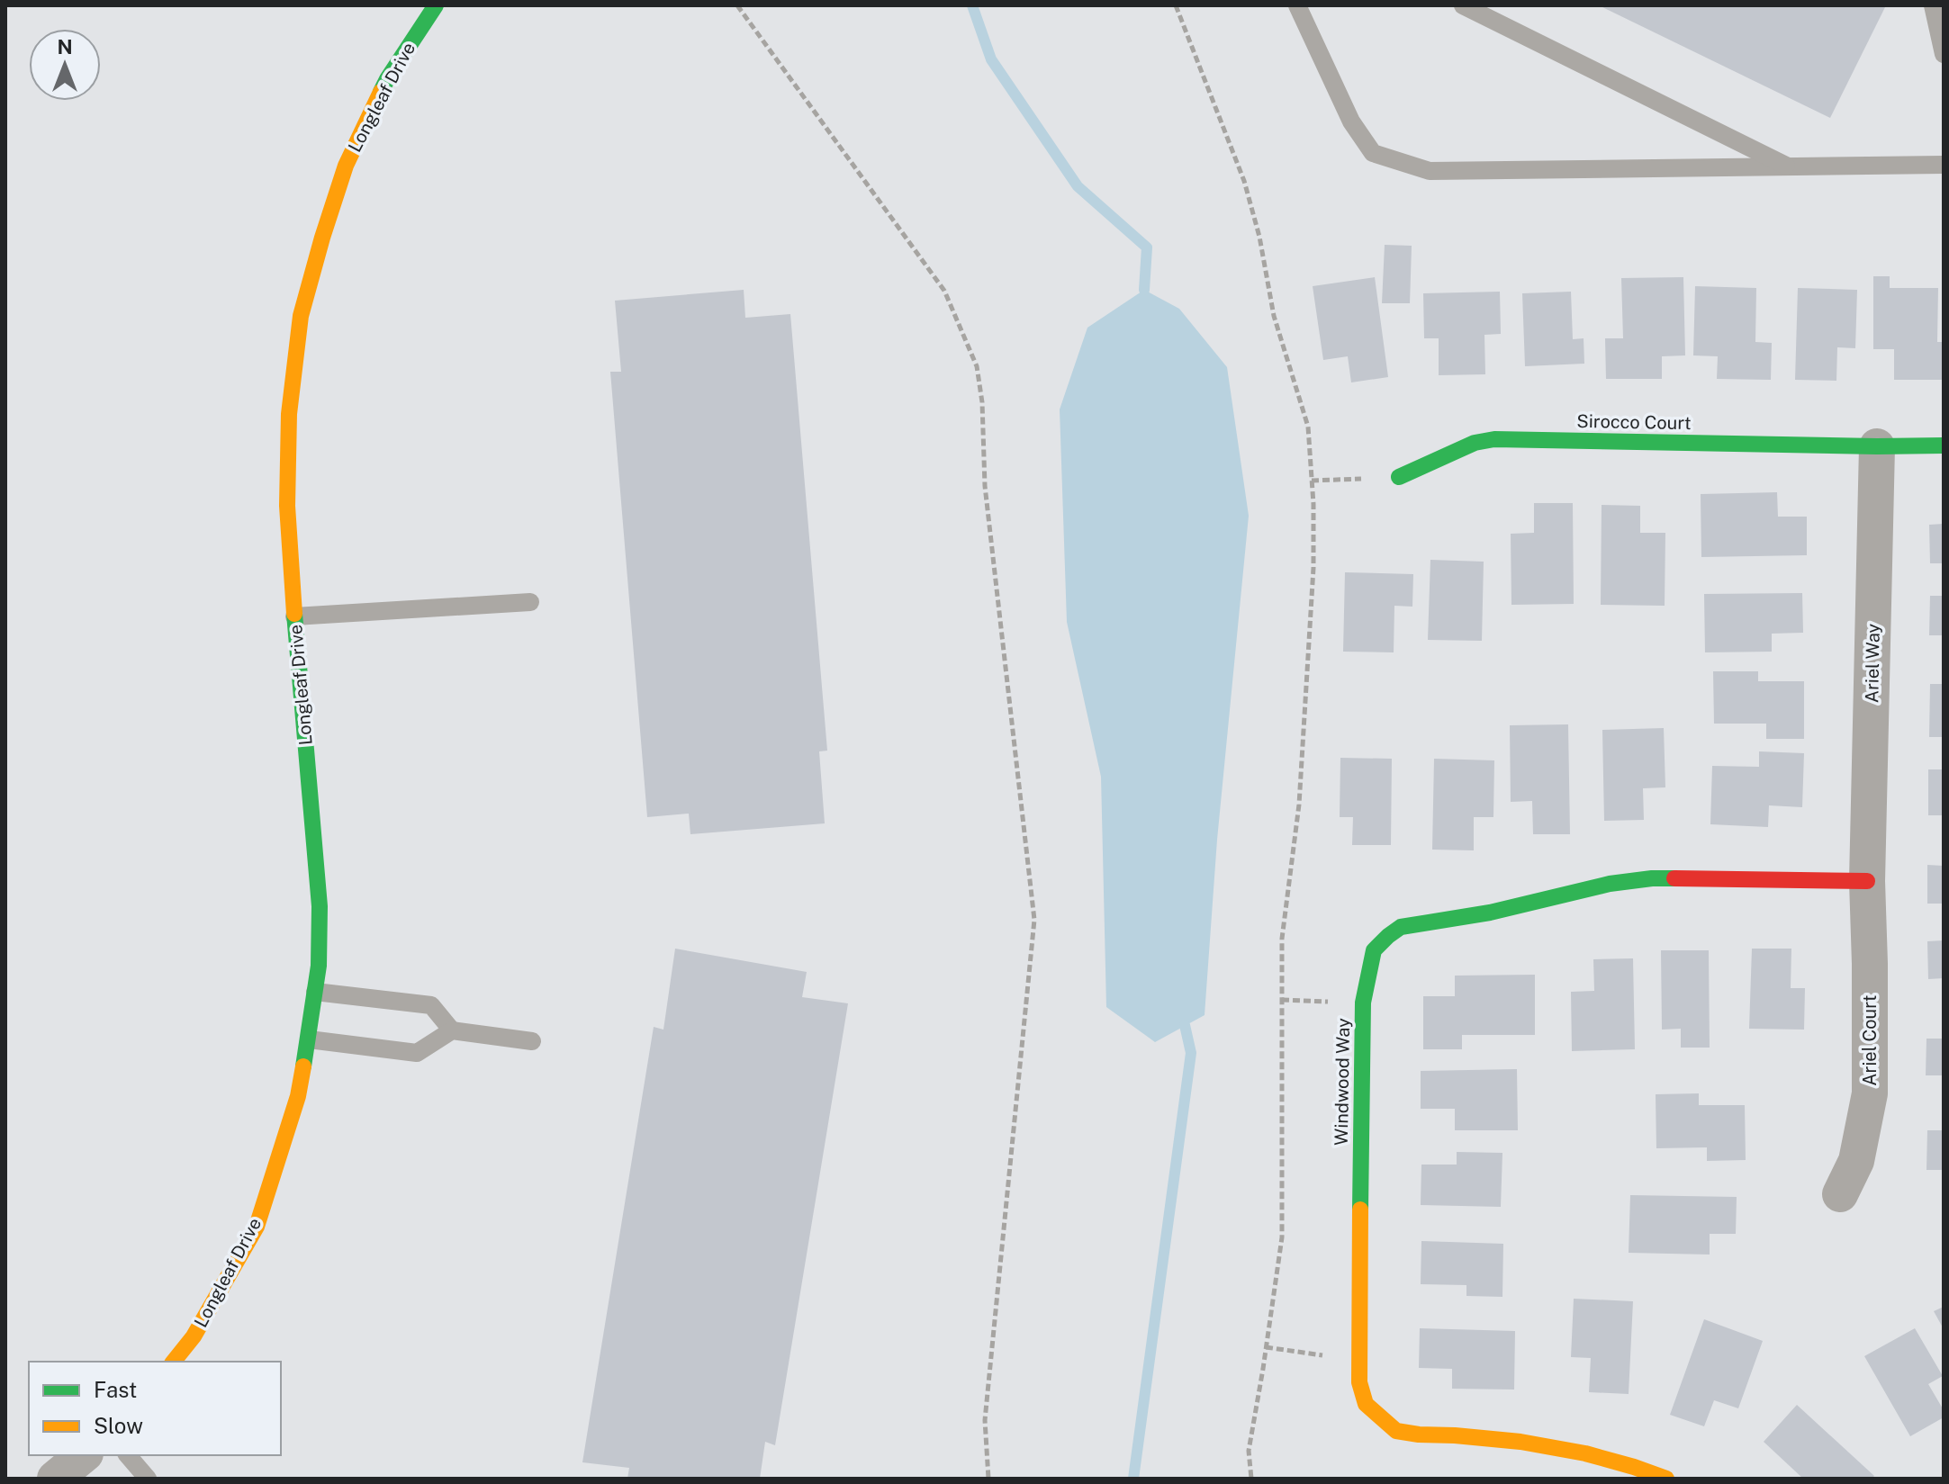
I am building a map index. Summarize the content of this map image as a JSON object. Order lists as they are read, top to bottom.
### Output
{
  "streets": {
    "street": [
      "Longleaf Drive",
      "Sirocco Court",
      "Ariel Way",
      "Ariel Court",
      "Windwood Way"
    ]
  },
  "crossings": [
    ["Sirocco Court", "Ariel Way"],
    ["Ariel Way", "Ariel Court"],
    ["Ariel Way", "Windwood Way"],
    ["Ariel Court", "Windwood Way"]
  ],
  "legend": ["Fast", "Slow"],
  "north": "top"
}
